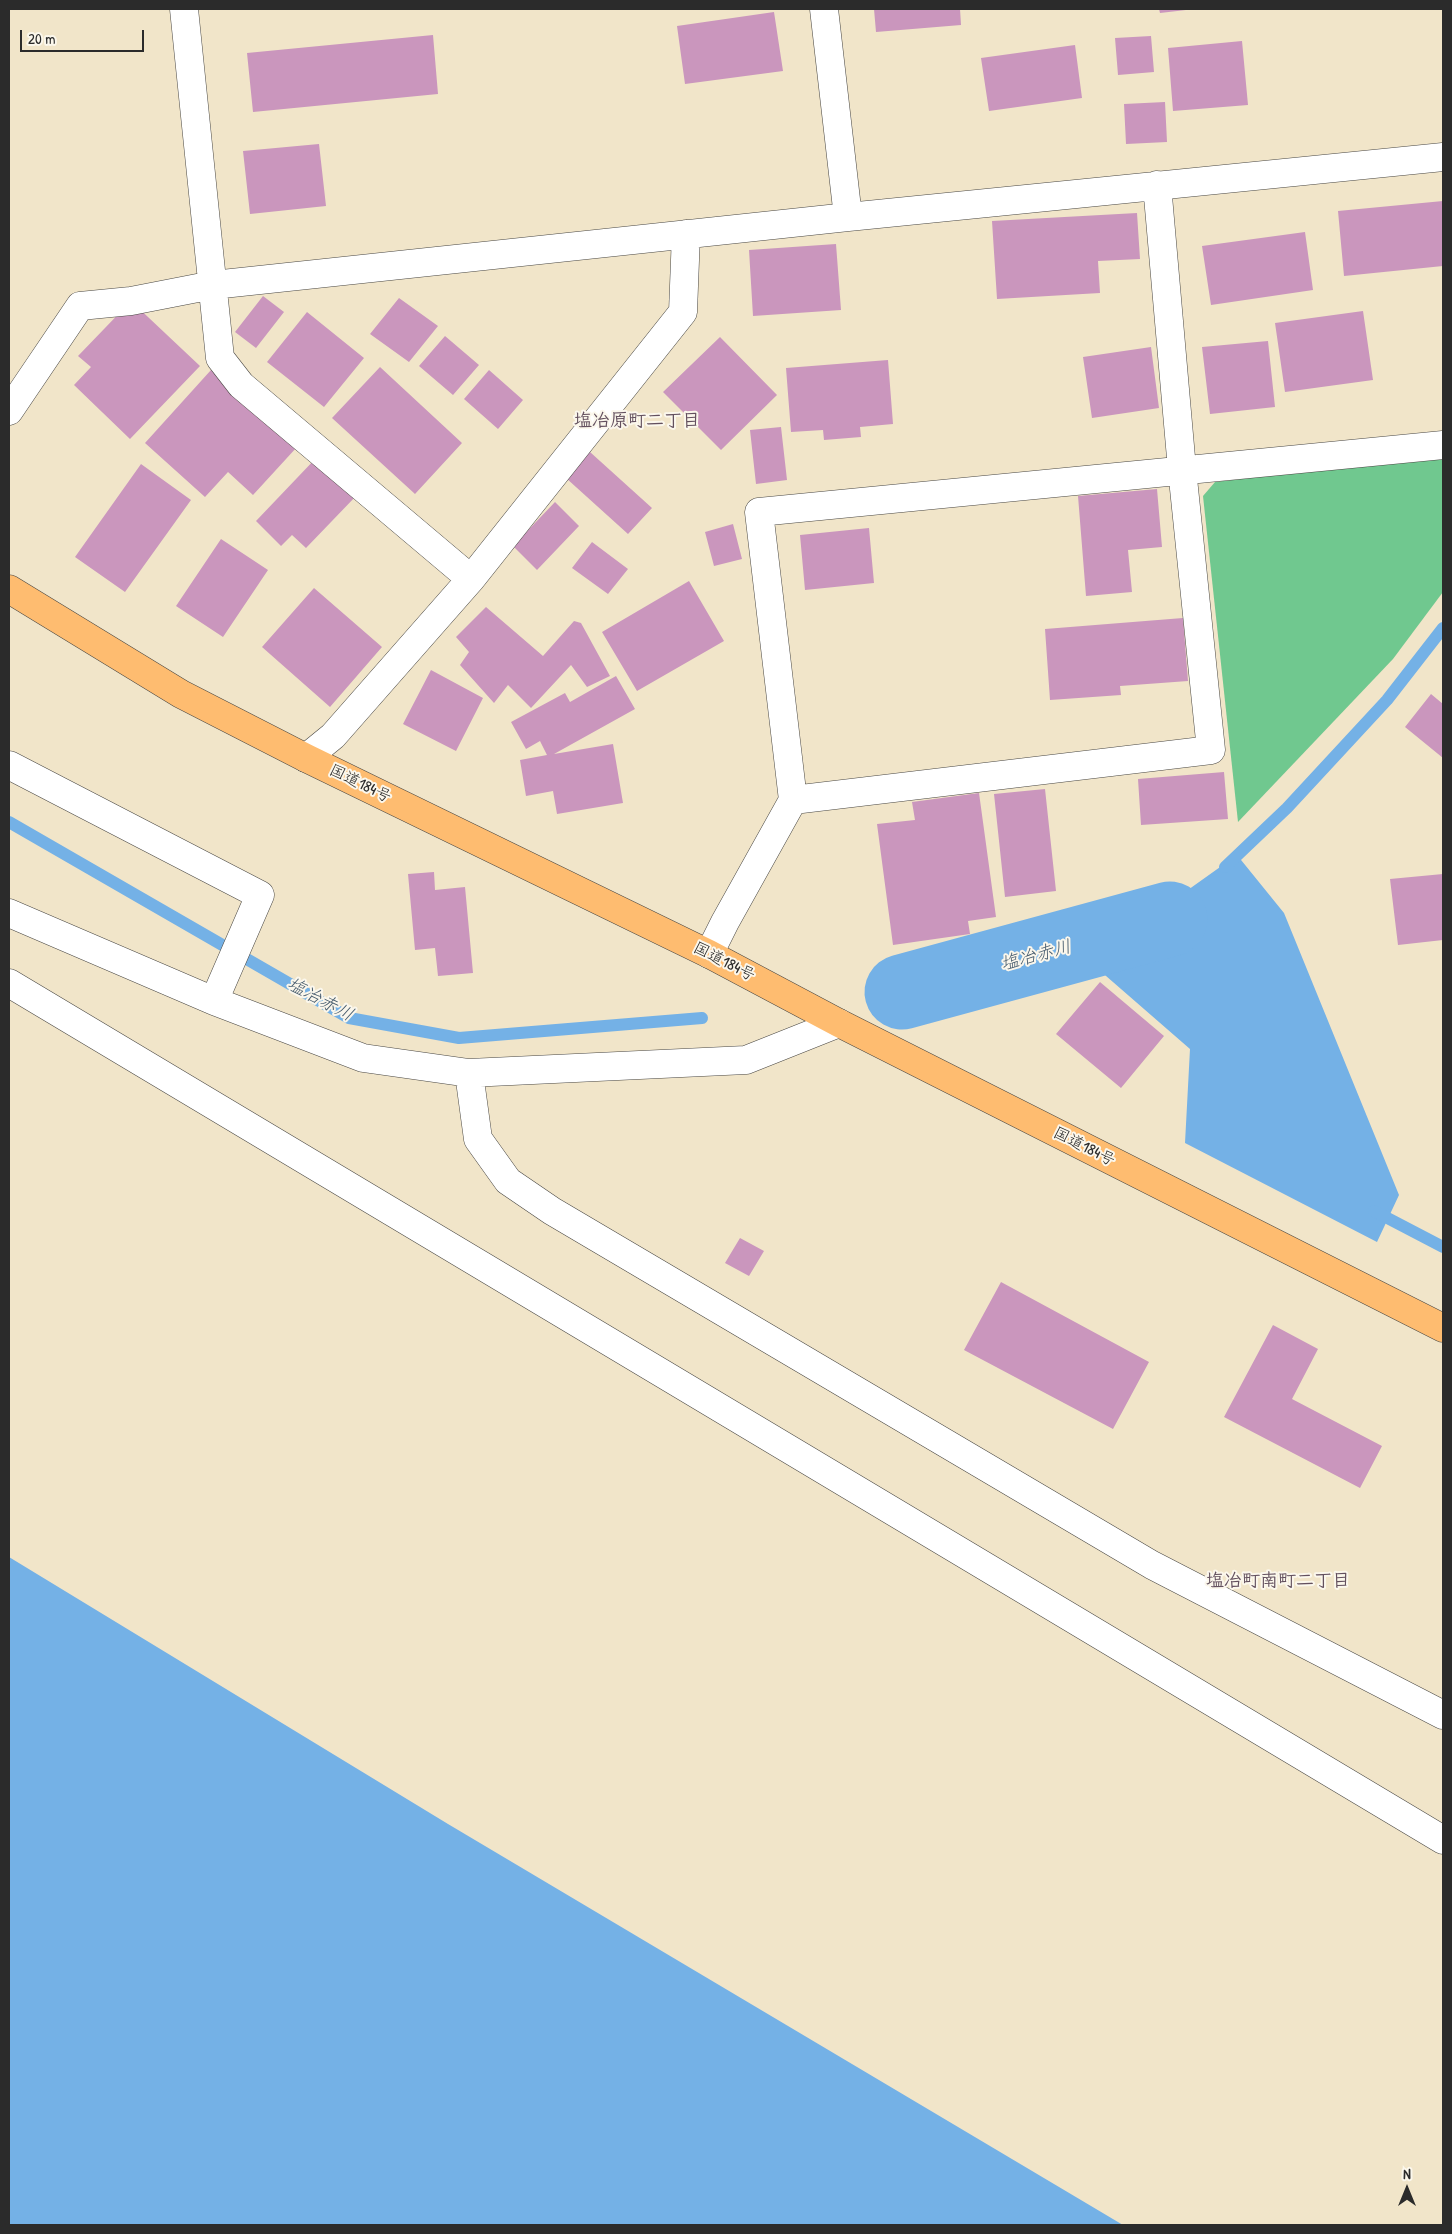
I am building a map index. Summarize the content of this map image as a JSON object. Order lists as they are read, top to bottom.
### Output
{
  "streets": {
    "highway": ["国道184号"]
  },
  "districts": ["塩冶原町二丁目", "塩冶町南町二丁目"],
  "water": ["塩冶赤川"],
  "scale_bar": "20 m",
  "north": "top"
}
